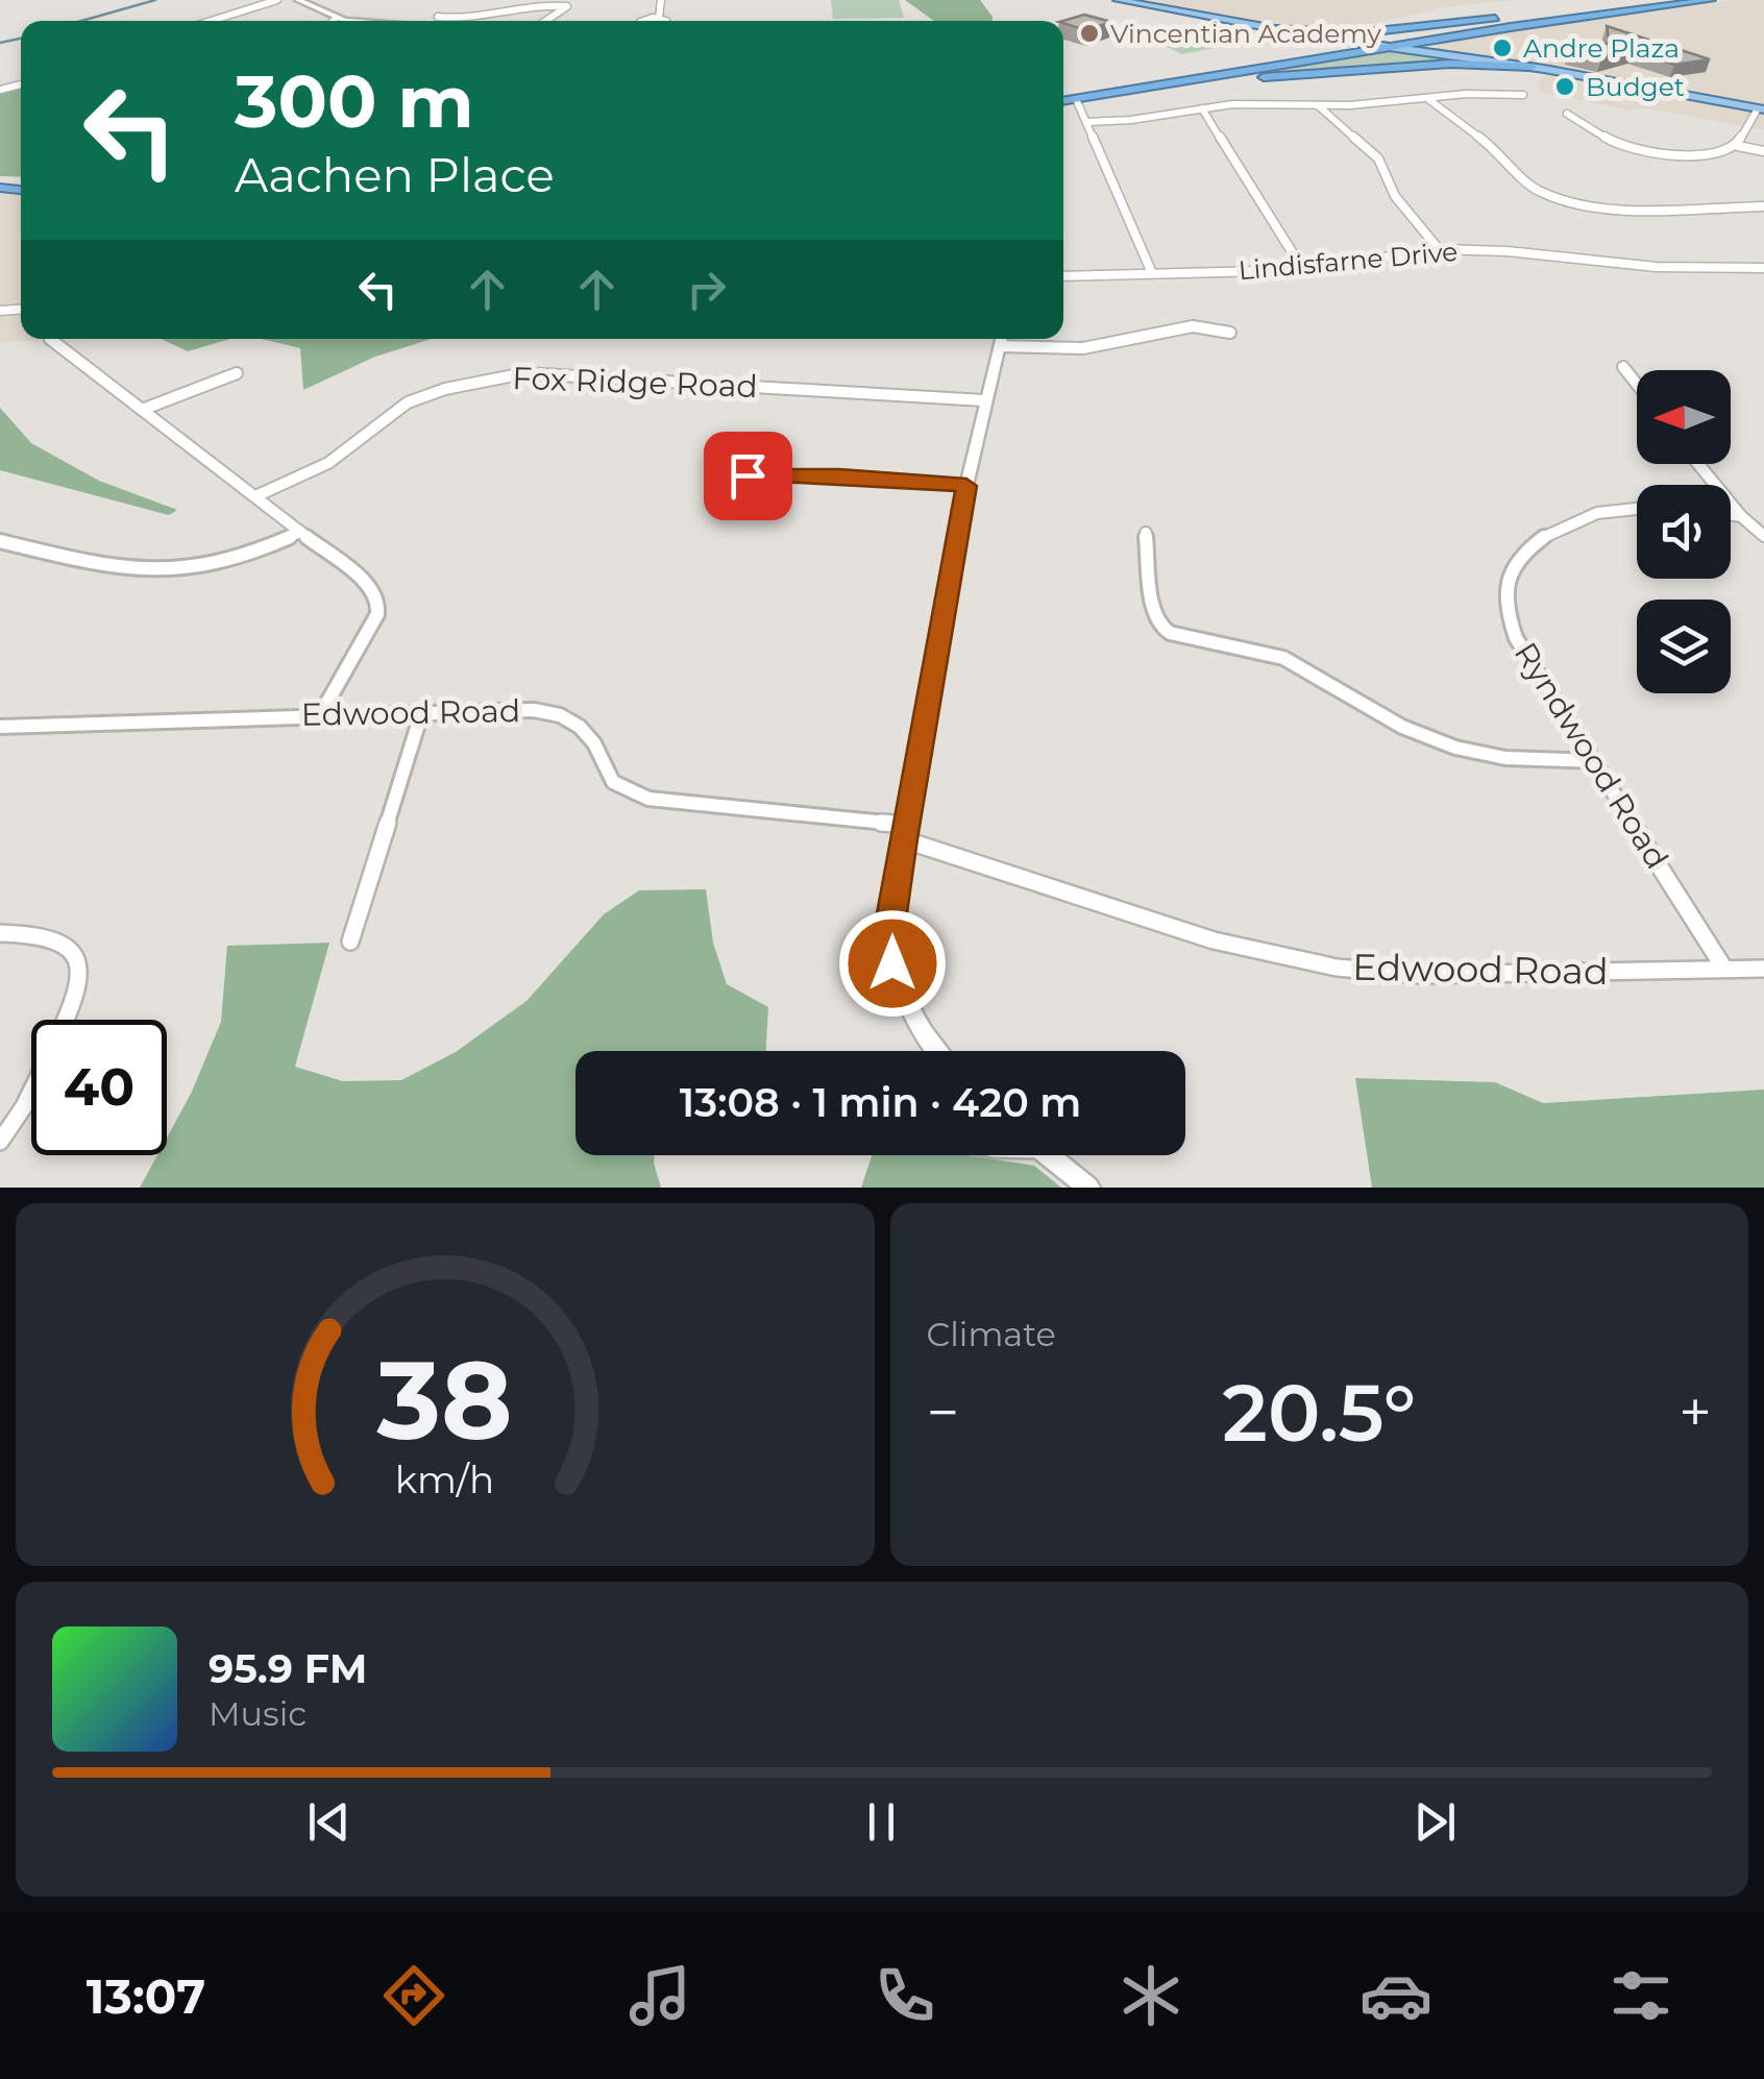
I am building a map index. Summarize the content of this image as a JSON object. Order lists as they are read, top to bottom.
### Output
{
  "streets": {
    "street": [
      "Lindisfarne Drive",
      "Fox Ridge Road",
      "Edwood Road",
      "Ryndwood Road"
    ]
  },
  "crossings": [
    ["Edwood Road", "Ryndwood Road"]
  ],
  "places": ["Vincentian Academy", "Andre Plaza", "Budget"],
  "north": "left",
  "page": {
    "turn": ["300 m", "Aachen Place"],
    "limit": "40",
    "trip": "13:08 · 1 min · 420 m",
    "tile": "Climate",
    "heat": ["−", "20.5°", "+"],
    "song": ["95.9 FM", "Music"],
    "tabs": "13:07",
    "gauge": ["38", "km/h"]
  }
}
